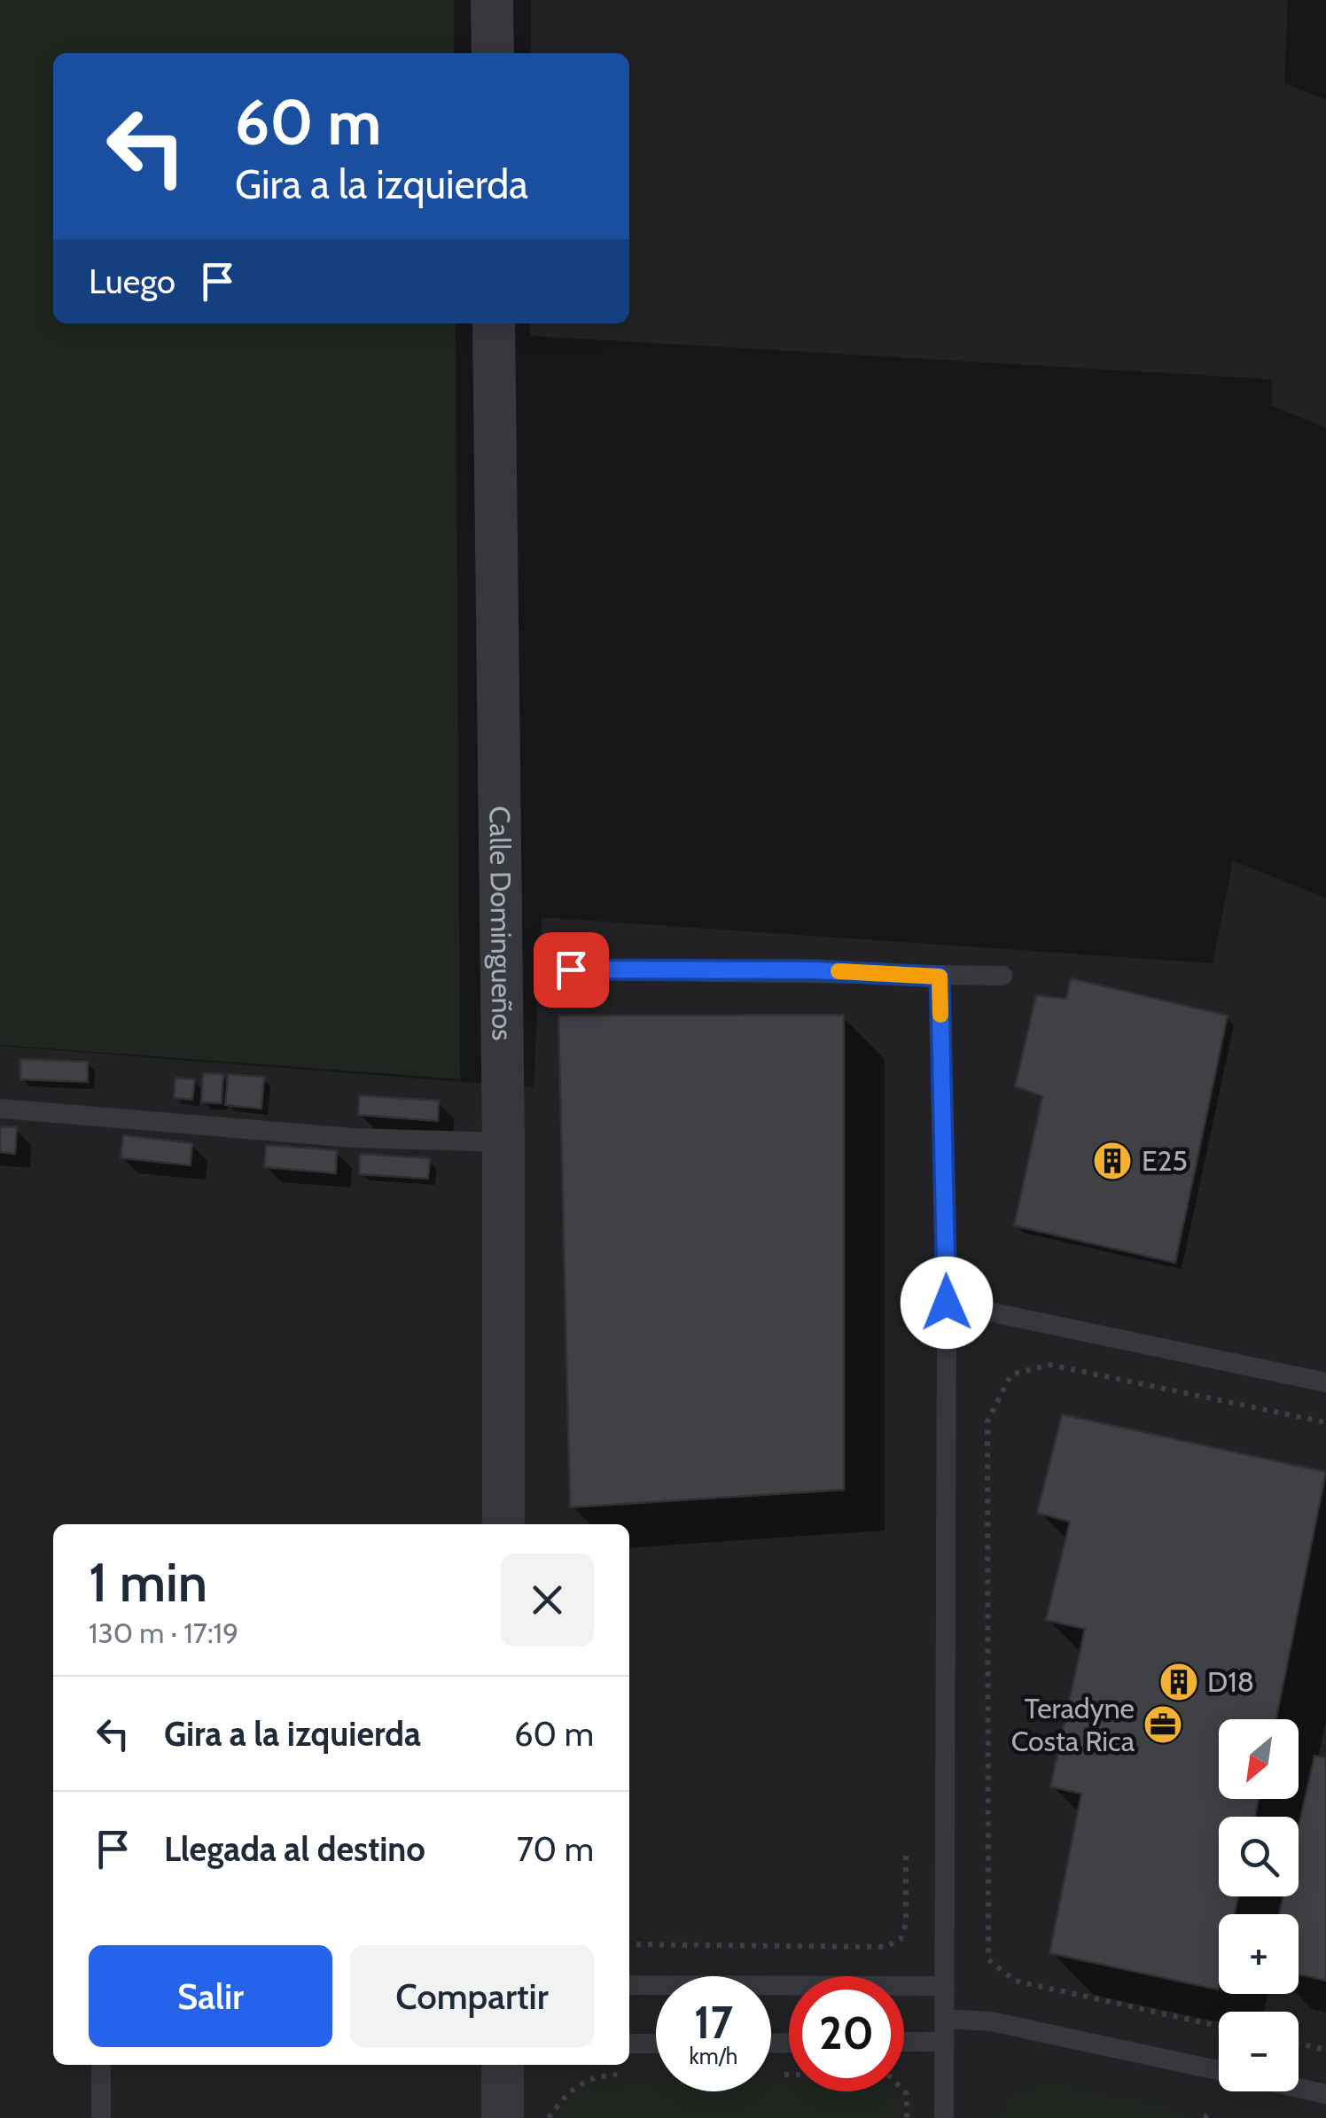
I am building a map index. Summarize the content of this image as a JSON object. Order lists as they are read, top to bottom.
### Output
{
  "streets": {
    "street": ["Calle Domingueños"]
  },
  "places": {
    "building": ["E25", "D18"],
    "office": ["Teradyne Costa Rica"]
  },
  "north": "bottom left",
  "page": {
    "turn": ["60 m", "Gira a la izquierda"],
    "then": "Luego",
    "heading": ["1 min", "130 m · 17:19"],
    "list": [
      {
        "name": "Gira a la izquierda",
        "value": "60 m"
      },
      {
        "name": "Llegada al destino",
        "value": "70 m"
      }
    ],
    "map_buttons": ["+", "−"],
    "buttons": ["Salir", "Compartir"],
    "speed": "17 km/h",
    "limit": "20"
  }
}
